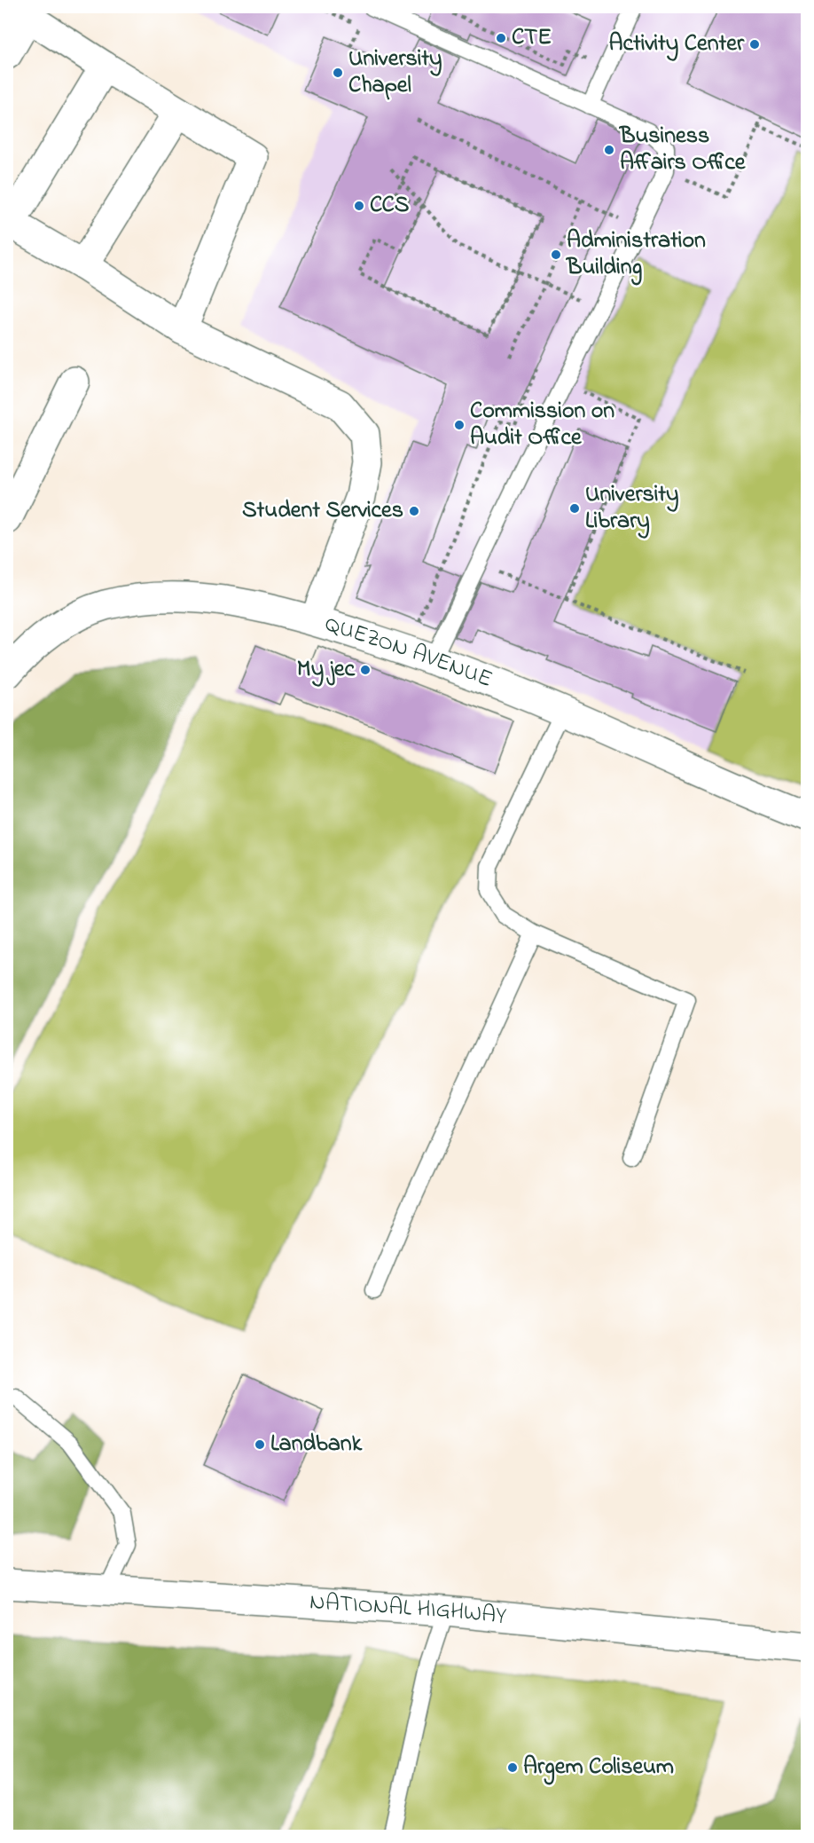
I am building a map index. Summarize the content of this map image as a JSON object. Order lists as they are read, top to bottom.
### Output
{
  "streets": {
    "main road": ["QUEZON AVENUE", "NATIONAL HIGHWAY"]
  },
  "places": [
    "CTE",
    "Activity Center",
    "University Chapel",
    "Business Affairs Office",
    "CCS",
    "Administration Building",
    "Commission on Audit Office",
    "University Library",
    "Student Services",
    "My jec",
    "Landbank",
    "Argem Coliseum"
  ]
}
